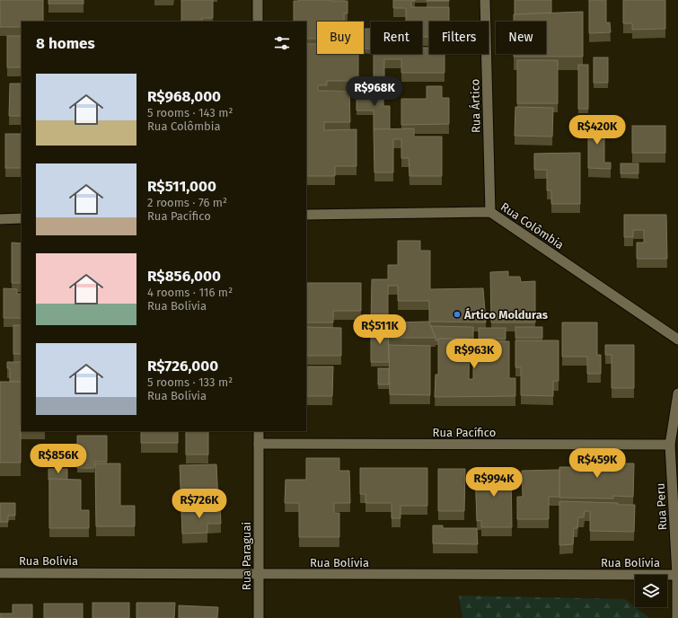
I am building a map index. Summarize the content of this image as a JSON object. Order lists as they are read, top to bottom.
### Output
{
  "streets": {
    "street": [
      "Rua Ártico",
      "Rua Colômbia",
      "Rua Pacífico",
      "Rua Peru",
      "Rua Paraguai",
      "Rua Bolívia"
    ]
  },
  "crossings": [
    ["Rua Ártico", "Rua Colômbia"],
    ["Rua Pacífico", "Rua Peru"],
    ["Rua Pacífico", "Rua Paraguai"],
    ["Rua Peru", "Rua Bolívia"],
    ["Rua Paraguai", "Rua Bolívia"]
  ],
  "places": ["Ártico Molduras"],
  "page": {
    "chip": [
      "Buy",
      "Rent",
      "Filters",
      "New"
    ],
    "heading": "8 homes",
    "list": [
      {
        "name": "R$968,000",
        "note": "5 rooms · 143 m² · Rua Colômbia"
      },
      {
        "name": "R$511,000",
        "note": "2 rooms · 76 m² · Rua Pacífico"
      },
      {
        "name": "R$856,000",
        "note": "4 rooms · 116 m² · Rua Bolívia"
      },
      {
        "name": "R$726,000",
        "note": "5 rooms · 133 m² · Rua Bolívia"
      }
    ],
    "price": [
      "R$968K",
      "R$420K",
      "R$511K",
      "R$963K",
      "R$856K",
      "R$459K",
      "R$994K",
      "R$726K"
    ]
  }
}
